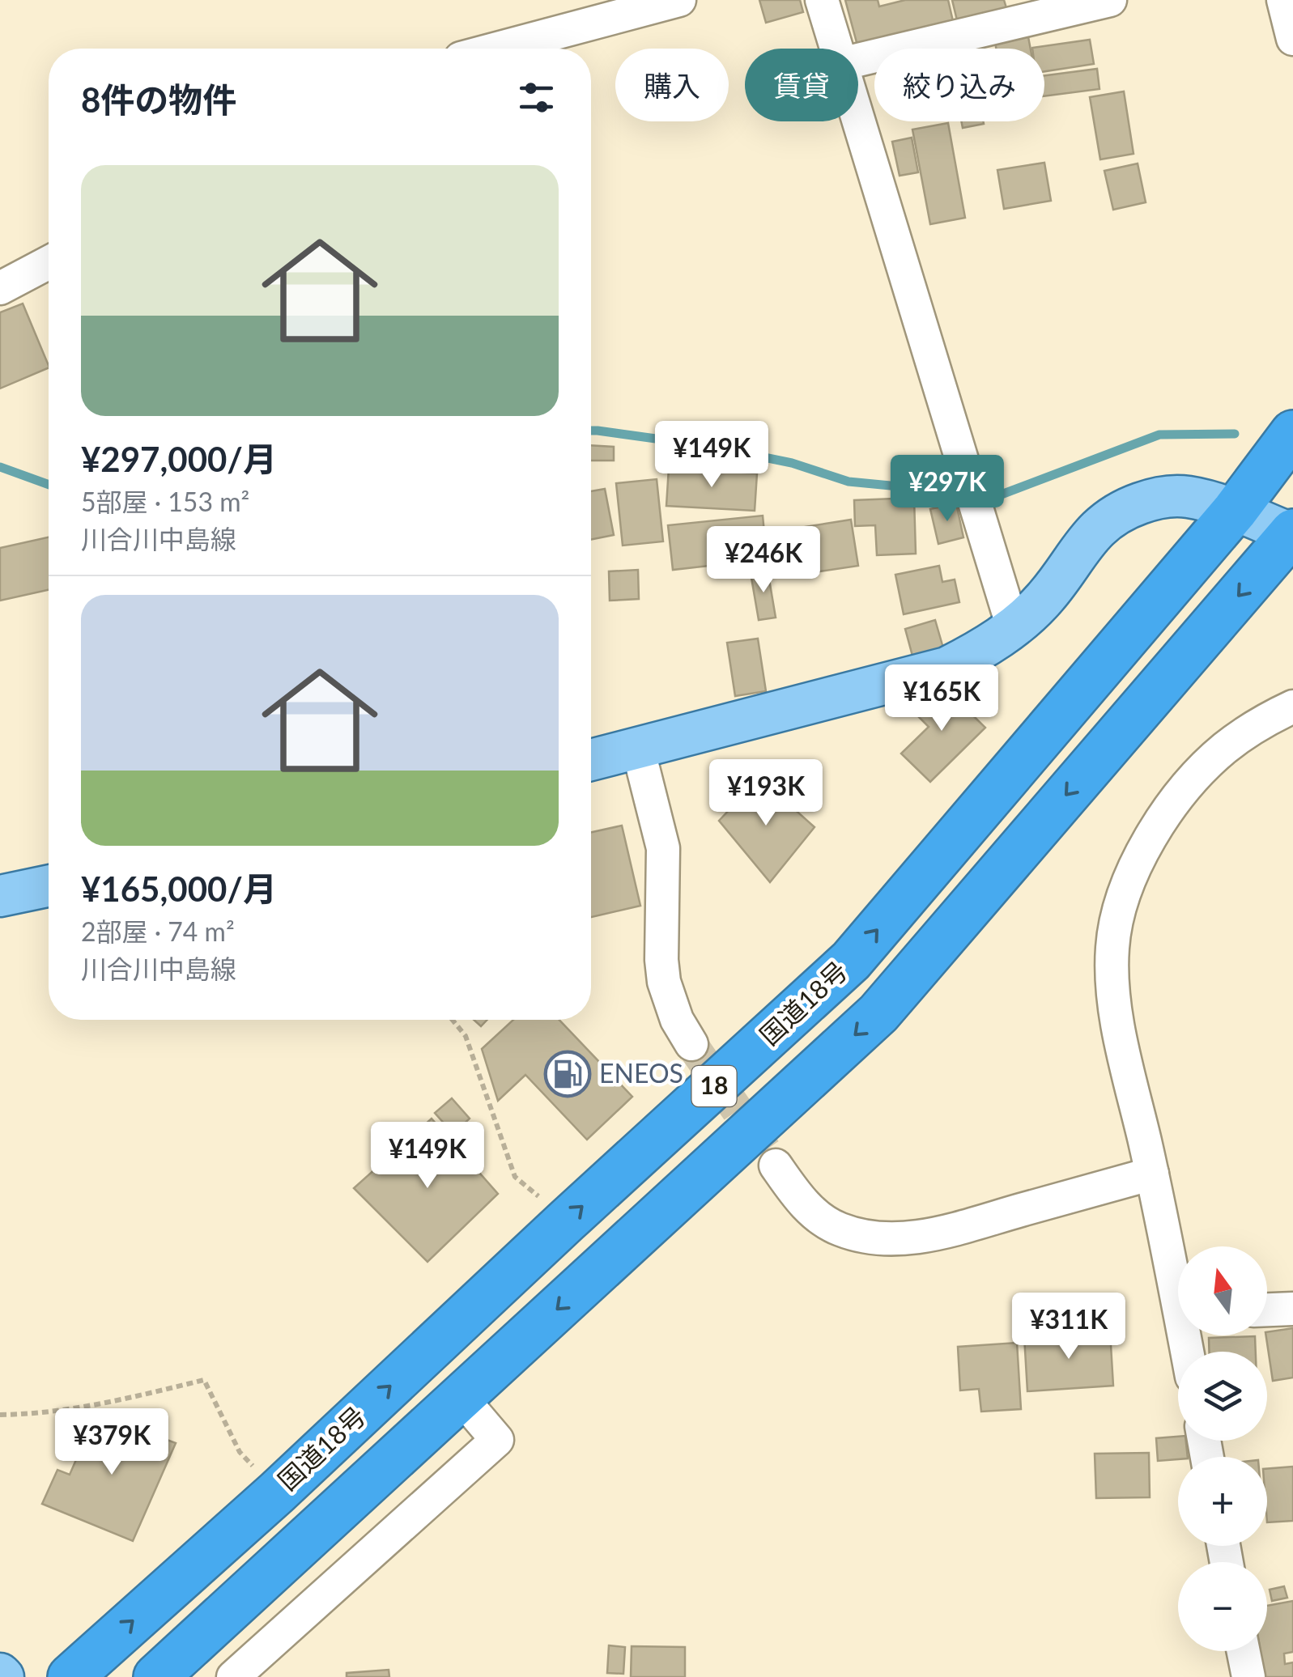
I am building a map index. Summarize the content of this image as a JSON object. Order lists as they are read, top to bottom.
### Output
{
  "streets": {
    "highway": ["国道18号", "18"]
  },
  "places": {
    "fuel station": ["ENEOS"]
  },
  "north": "top",
  "page": {
    "chip": ["購入", "賃貸", "絞り込み"],
    "heading": "8件の物件",
    "list": [
      {
        "name": "¥297,000/月",
        "note": "5部屋 · 153 m² · 川合川中島線"
      },
      {
        "name": "¥165,000/月",
        "note": "2部屋 · 74 m² · 川合川中島線"
      }
    ],
    "price": [
      "¥149K",
      "¥297K",
      "¥246K",
      "¥165K",
      "¥193K",
      "¥149K",
      "¥311K",
      "¥379K"
    ],
    "map_buttons": ["+", "−"]
  }
}
